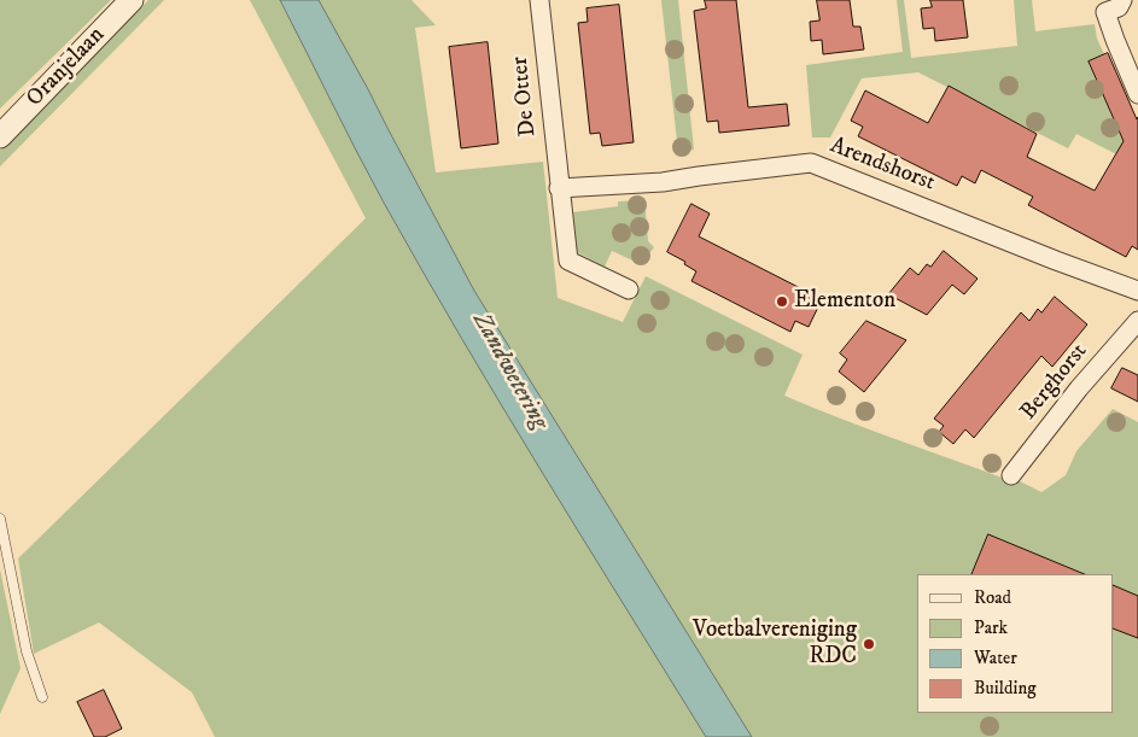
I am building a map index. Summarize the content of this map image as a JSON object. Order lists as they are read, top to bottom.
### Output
{
  "streets": {
    "street": [
      "Oranjelaan",
      "De Otter",
      "Arendshorst",
      "Berghorst"
    ]
  },
  "crossings": [
    ["De Otter", "Arendshorst"]
  ],
  "water": ["Zandwetering"],
  "places": ["Elementon", "Voetbalvereniging RDC"],
  "legend": [
    "Road",
    "Park",
    "Water",
    "Building"
  ]
}
